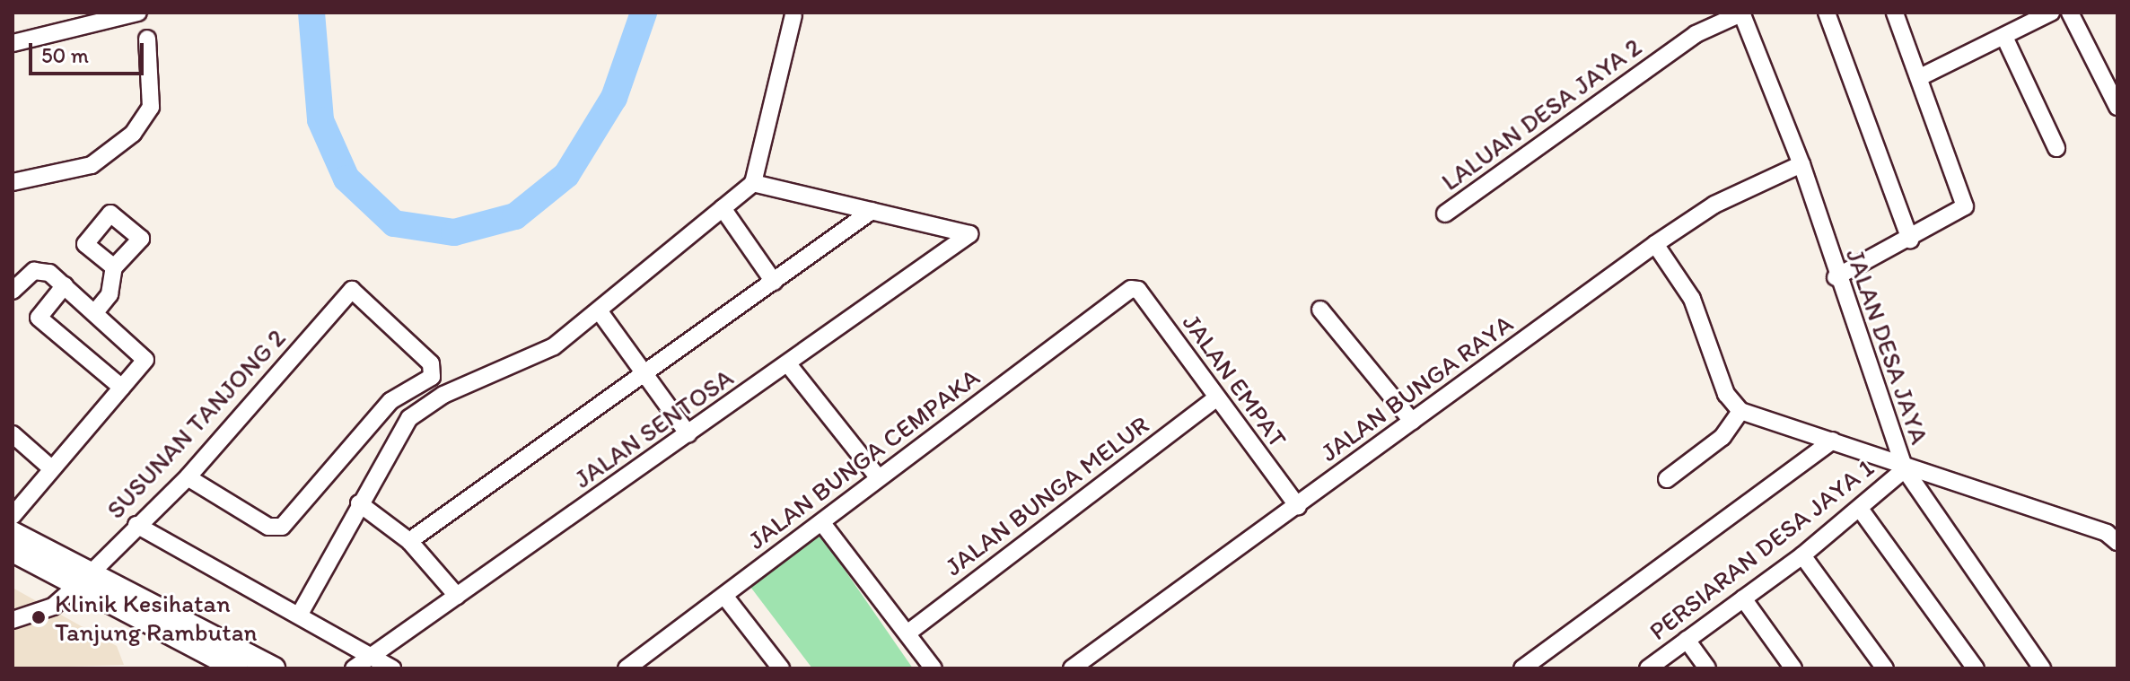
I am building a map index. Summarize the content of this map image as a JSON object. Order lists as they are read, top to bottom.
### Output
{
  "streets": {
    "street": [
      "LALUAN DESA JAYA 2",
      "JALAN DESA JAYA",
      "JALAN EMPAT",
      "JALAN BUNGA RAYA",
      "SUSUNAN TANJONG 2",
      "JALAN SENTOSA",
      "JALAN BUNGA CEMPAKA",
      "JALAN BUNGA MELUR",
      "PERSIARAN DESA JAYA 1"
    ]
  },
  "crossings": [
    ["LALUAN DESA JAYA 2", "JALAN DESA JAYA"],
    ["JALAN DESA JAYA", "JALAN BUNGA RAYA"],
    ["JALAN DESA JAYA", "PERSIARAN DESA JAYA 1"],
    ["JALAN EMPAT", "JALAN BUNGA RAYA"],
    ["JALAN EMPAT", "JALAN BUNGA CEMPAKA"],
    ["JALAN EMPAT", "JALAN BUNGA MELUR"]
  ],
  "places": ["Klinik Kesihatan Tanjung Rambutan"],
  "scale_bar": "50 m"
}
